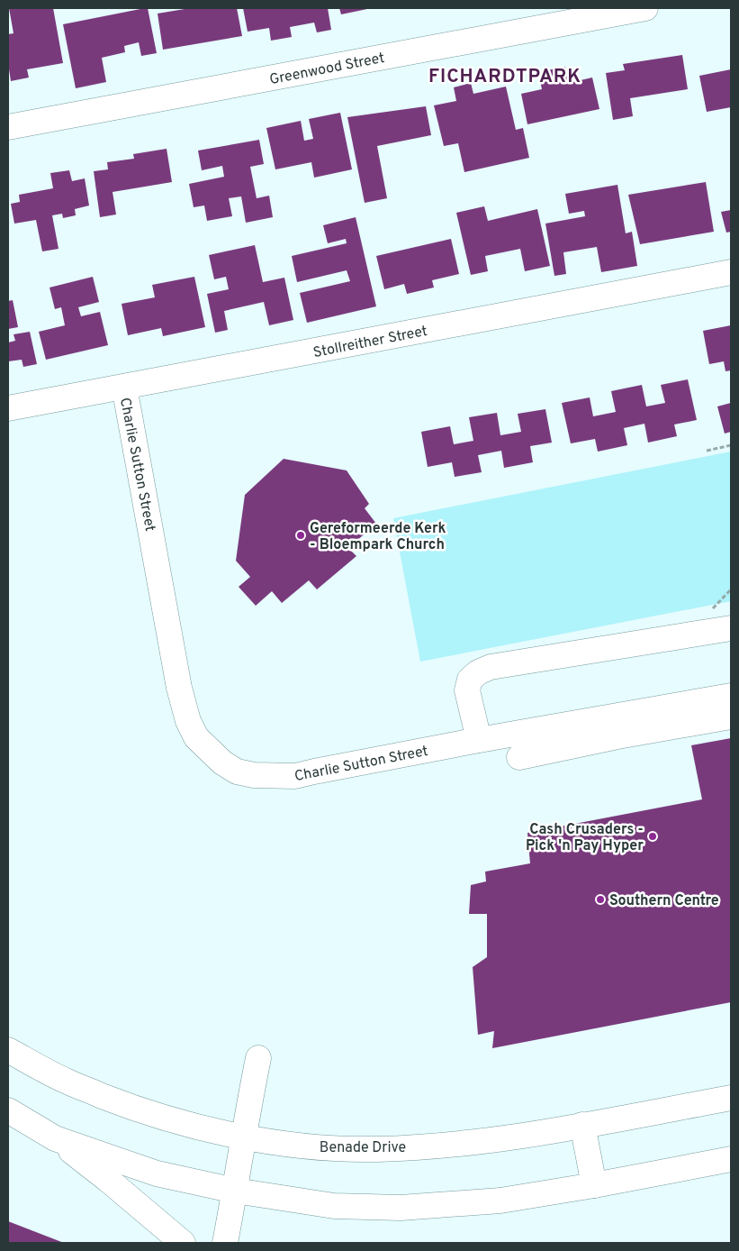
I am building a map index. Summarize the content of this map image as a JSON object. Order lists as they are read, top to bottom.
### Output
{
  "streets": {
    "street": [
      "Greenwood Street",
      "Stollreither Street",
      "Charlie Sutton Street",
      "Benade Drive"
    ]
  },
  "crossings": [
    ["Stollreither Street", "Charlie Sutton Street"]
  ],
  "districts": ["FICHARDTPARK"],
  "places": ["Gereformeerde Kerk - Bloempark Church", "Cash Crusaders - Pick 'n Pay Hyper", "Southern Centre"]
}
